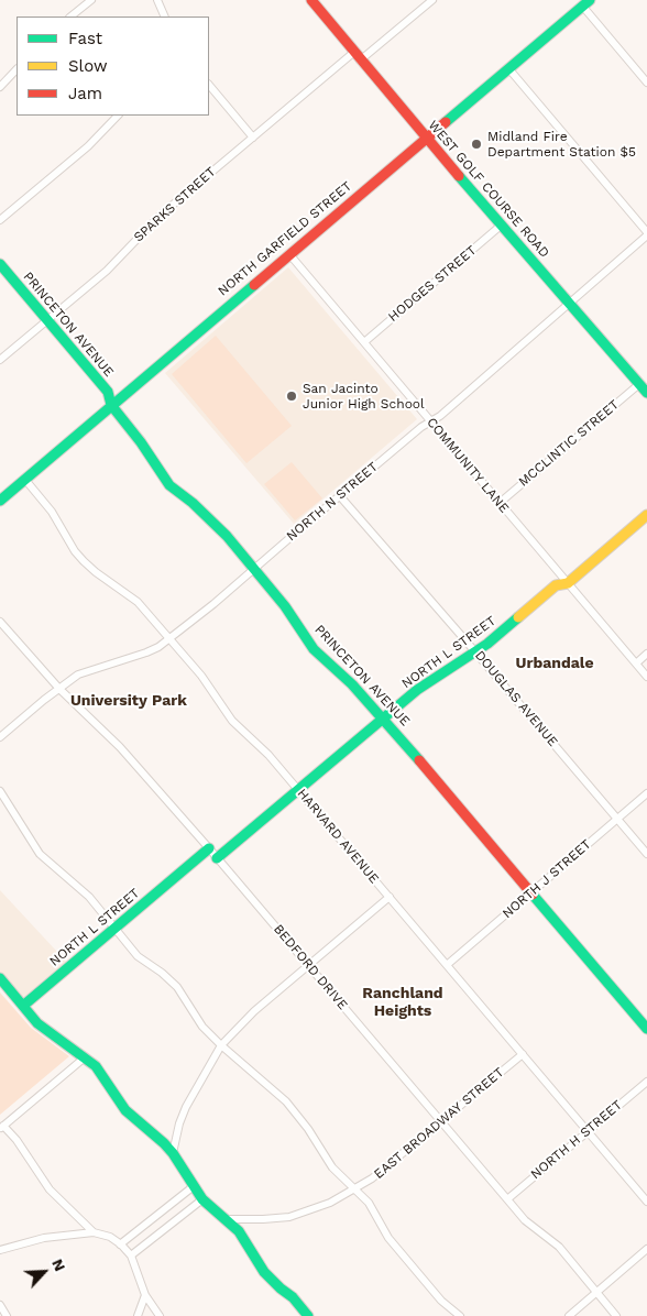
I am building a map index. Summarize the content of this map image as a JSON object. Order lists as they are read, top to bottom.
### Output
{
  "streets": {
    "street": [
      "WEST GOLF COURSE ROAD",
      "SPARKS STREET",
      "NORTH GARFIELD STREET",
      "HODGES STREET",
      "PRINCETON AVENUE",
      "MCCLINTIC STREET",
      "COMMUNITY LANE",
      "NORTH N STREET",
      "NORTH L STREET",
      "DOUGLAS AVENUE",
      "HARVARD AVENUE",
      "NORTH J STREET",
      "BEDFORD DRIVE",
      "EAST BROADWAY STREET",
      "NORTH H STREET"
    ]
  },
  "crossings": [
    ["WEST GOLF COURSE ROAD", "SPARKS STREET"],
    ["WEST GOLF COURSE ROAD", "NORTH GARFIELD STREET"],
    ["WEST GOLF COURSE ROAD", "HODGES STREET"],
    ["WEST GOLF COURSE ROAD", "MCCLINTIC STREET"],
    ["WEST GOLF COURSE ROAD", "NORTH N STREET"],
    ["SPARKS STREET", "PRINCETON AVENUE"],
    ["NORTH GARFIELD STREET", "PRINCETON AVENUE"],
    ["NORTH GARFIELD STREET", "COMMUNITY LANE"],
    ["NORTH GARFIELD STREET", "HARVARD AVENUE"],
    ["HODGES STREET", "COMMUNITY LANE"],
    ["PRINCETON AVENUE", "NORTH N STREET"],
    ["PRINCETON AVENUE", "NORTH L STREET"],
    ["PRINCETON AVENUE", "NORTH J STREET"],
    ["MCCLINTIC STREET", "COMMUNITY LANE"],
    ["COMMUNITY LANE", "NORTH N STREET"],
    ["COMMUNITY LANE", "NORTH L STREET"],
    ["NORTH N STREET", "DOUGLAS AVENUE"],
    ["NORTH N STREET", "HARVARD AVENUE"],
    ["NORTH N STREET", "BEDFORD DRIVE"],
    ["NORTH L STREET", "DOUGLAS AVENUE"],
    ["NORTH L STREET", "HARVARD AVENUE"],
    ["NORTH L STREET", "BEDFORD DRIVE"],
    ["DOUGLAS AVENUE", "NORTH J STREET"],
    ["HARVARD AVENUE", "NORTH J STREET"],
    ["HARVARD AVENUE", "EAST BROADWAY STREET"],
    ["HARVARD AVENUE", "NORTH H STREET"],
    ["BEDFORD DRIVE", "EAST BROADWAY STREET"],
    ["BEDFORD DRIVE", "NORTH H STREET"]
  ],
  "districts": ["Urbandale", "University Park", "Ranchland Heights"],
  "places": ["Midland Fire Department Station $5", "San Jacinto Junior High School"],
  "legend": ["Fast", "Slow", "Jam"],
  "north": "top right"
}
